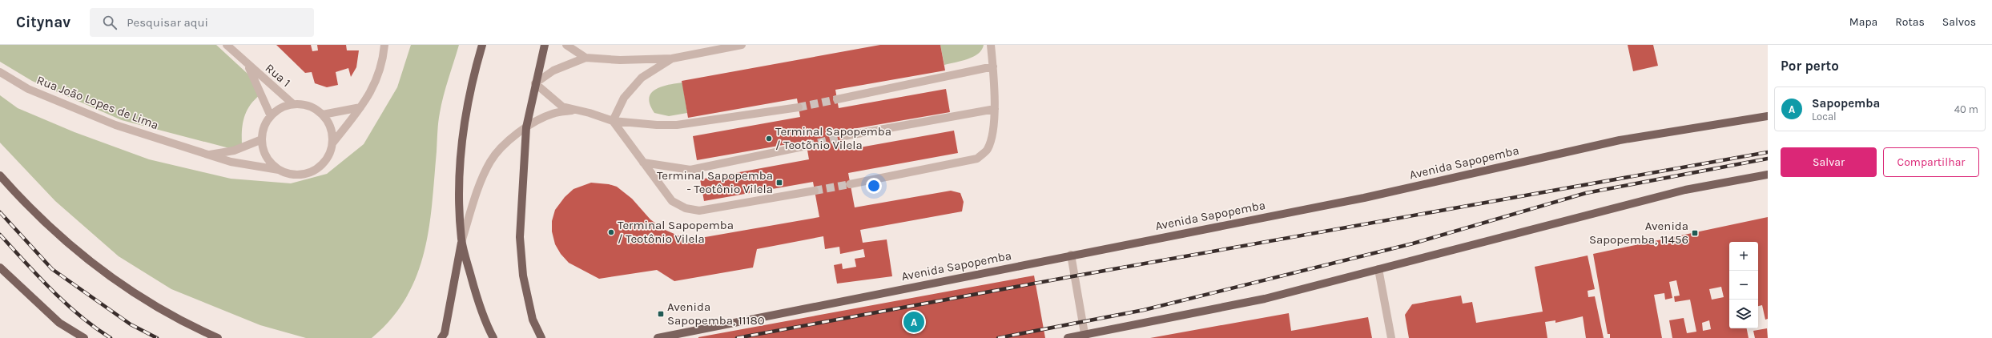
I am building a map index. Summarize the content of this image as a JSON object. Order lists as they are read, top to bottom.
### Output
{
  "streets": {
    "main road": ["Avenida Sapopemba"],
    "street": ["Rua 1", "Rua João Lopes de Lima"]
  },
  "crossings": [
    ["Rua 1", "Rua João Lopes de Lima"]
  ],
  "places": {
    "other": ["Terminal Sapopemba / Teotõnio Vilela", "Terminal Sapopemba / Teotônio Vilela"],
    "transit": ["Terminal Sapopemba - Teotônio Vilela", "Avenida Sapopemba, 11456", "Avenida Sapopemba, 11180"]
  },
  "page": {
    "header": "Citynav",
    "search": "Pesquisar aqui",
    "nav": ["Mapa", "Rotas", "Salvos"],
    "heading": "Por perto",
    "list": [
      {
        "mark": "A",
        "name": "Sapopemba",
        "note": "Local",
        "value": "40 m"
      }
    ],
    "buttons": ["Salvar", "Compartilhar"],
    "map_buttons": ["+", "−"],
    "pins": "A"
  }
}
